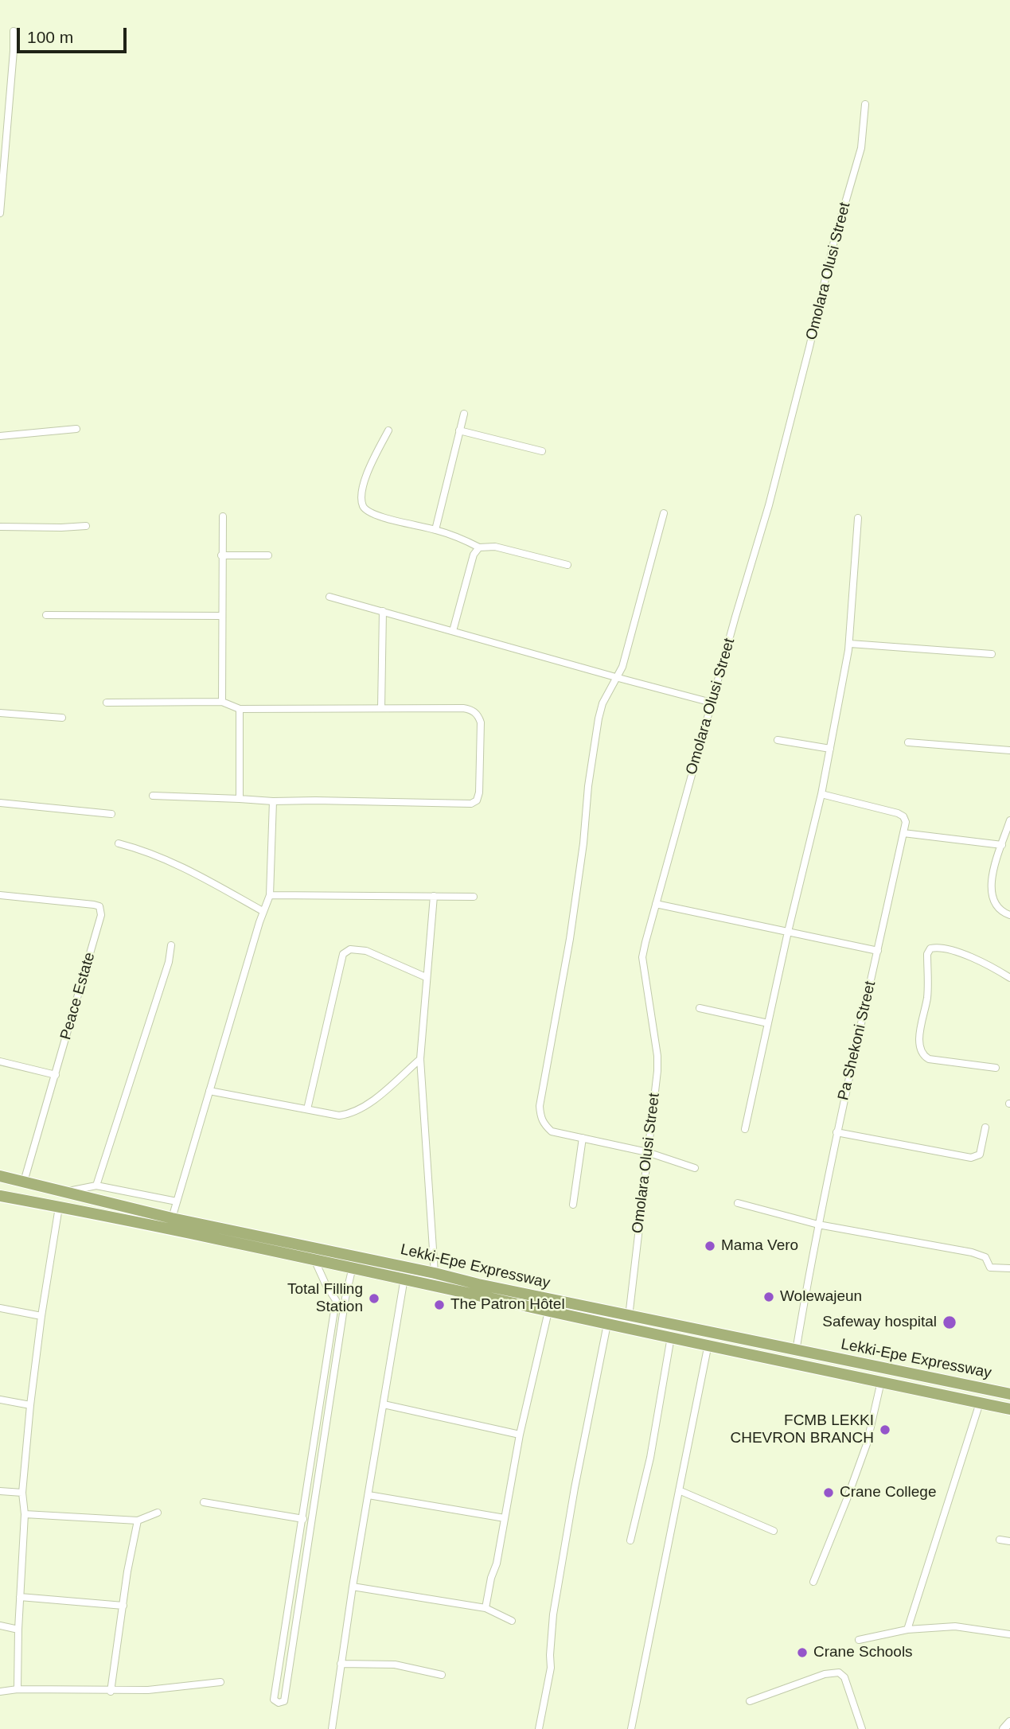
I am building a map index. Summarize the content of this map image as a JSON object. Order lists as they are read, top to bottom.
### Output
{
  "streets": {
    "highway": ["Lekki-Epe Expressway"],
    "street": ["Omolara Olusi Street", "Peace Estate", "Pa Shekoni Street"]
  },
  "crossings": [
    ["Omolara Olusi Street", "Lekki-Epe Expressway"],
    ["Peace Estate", "Lekki-Epe Expressway"],
    ["Pa Shekoni Street", "Lekki-Epe Expressway"]
  ],
  "places": [
    "Mama Vero",
    "Wolewajeun",
    "Total Filling Station",
    "The Patron Hôtel",
    "Safeway hospital",
    "FCMB LEKKI CHEVRON BRANCH",
    "Crane College",
    "Crane Schools"
  ],
  "scale_bar": "100 m"
}
